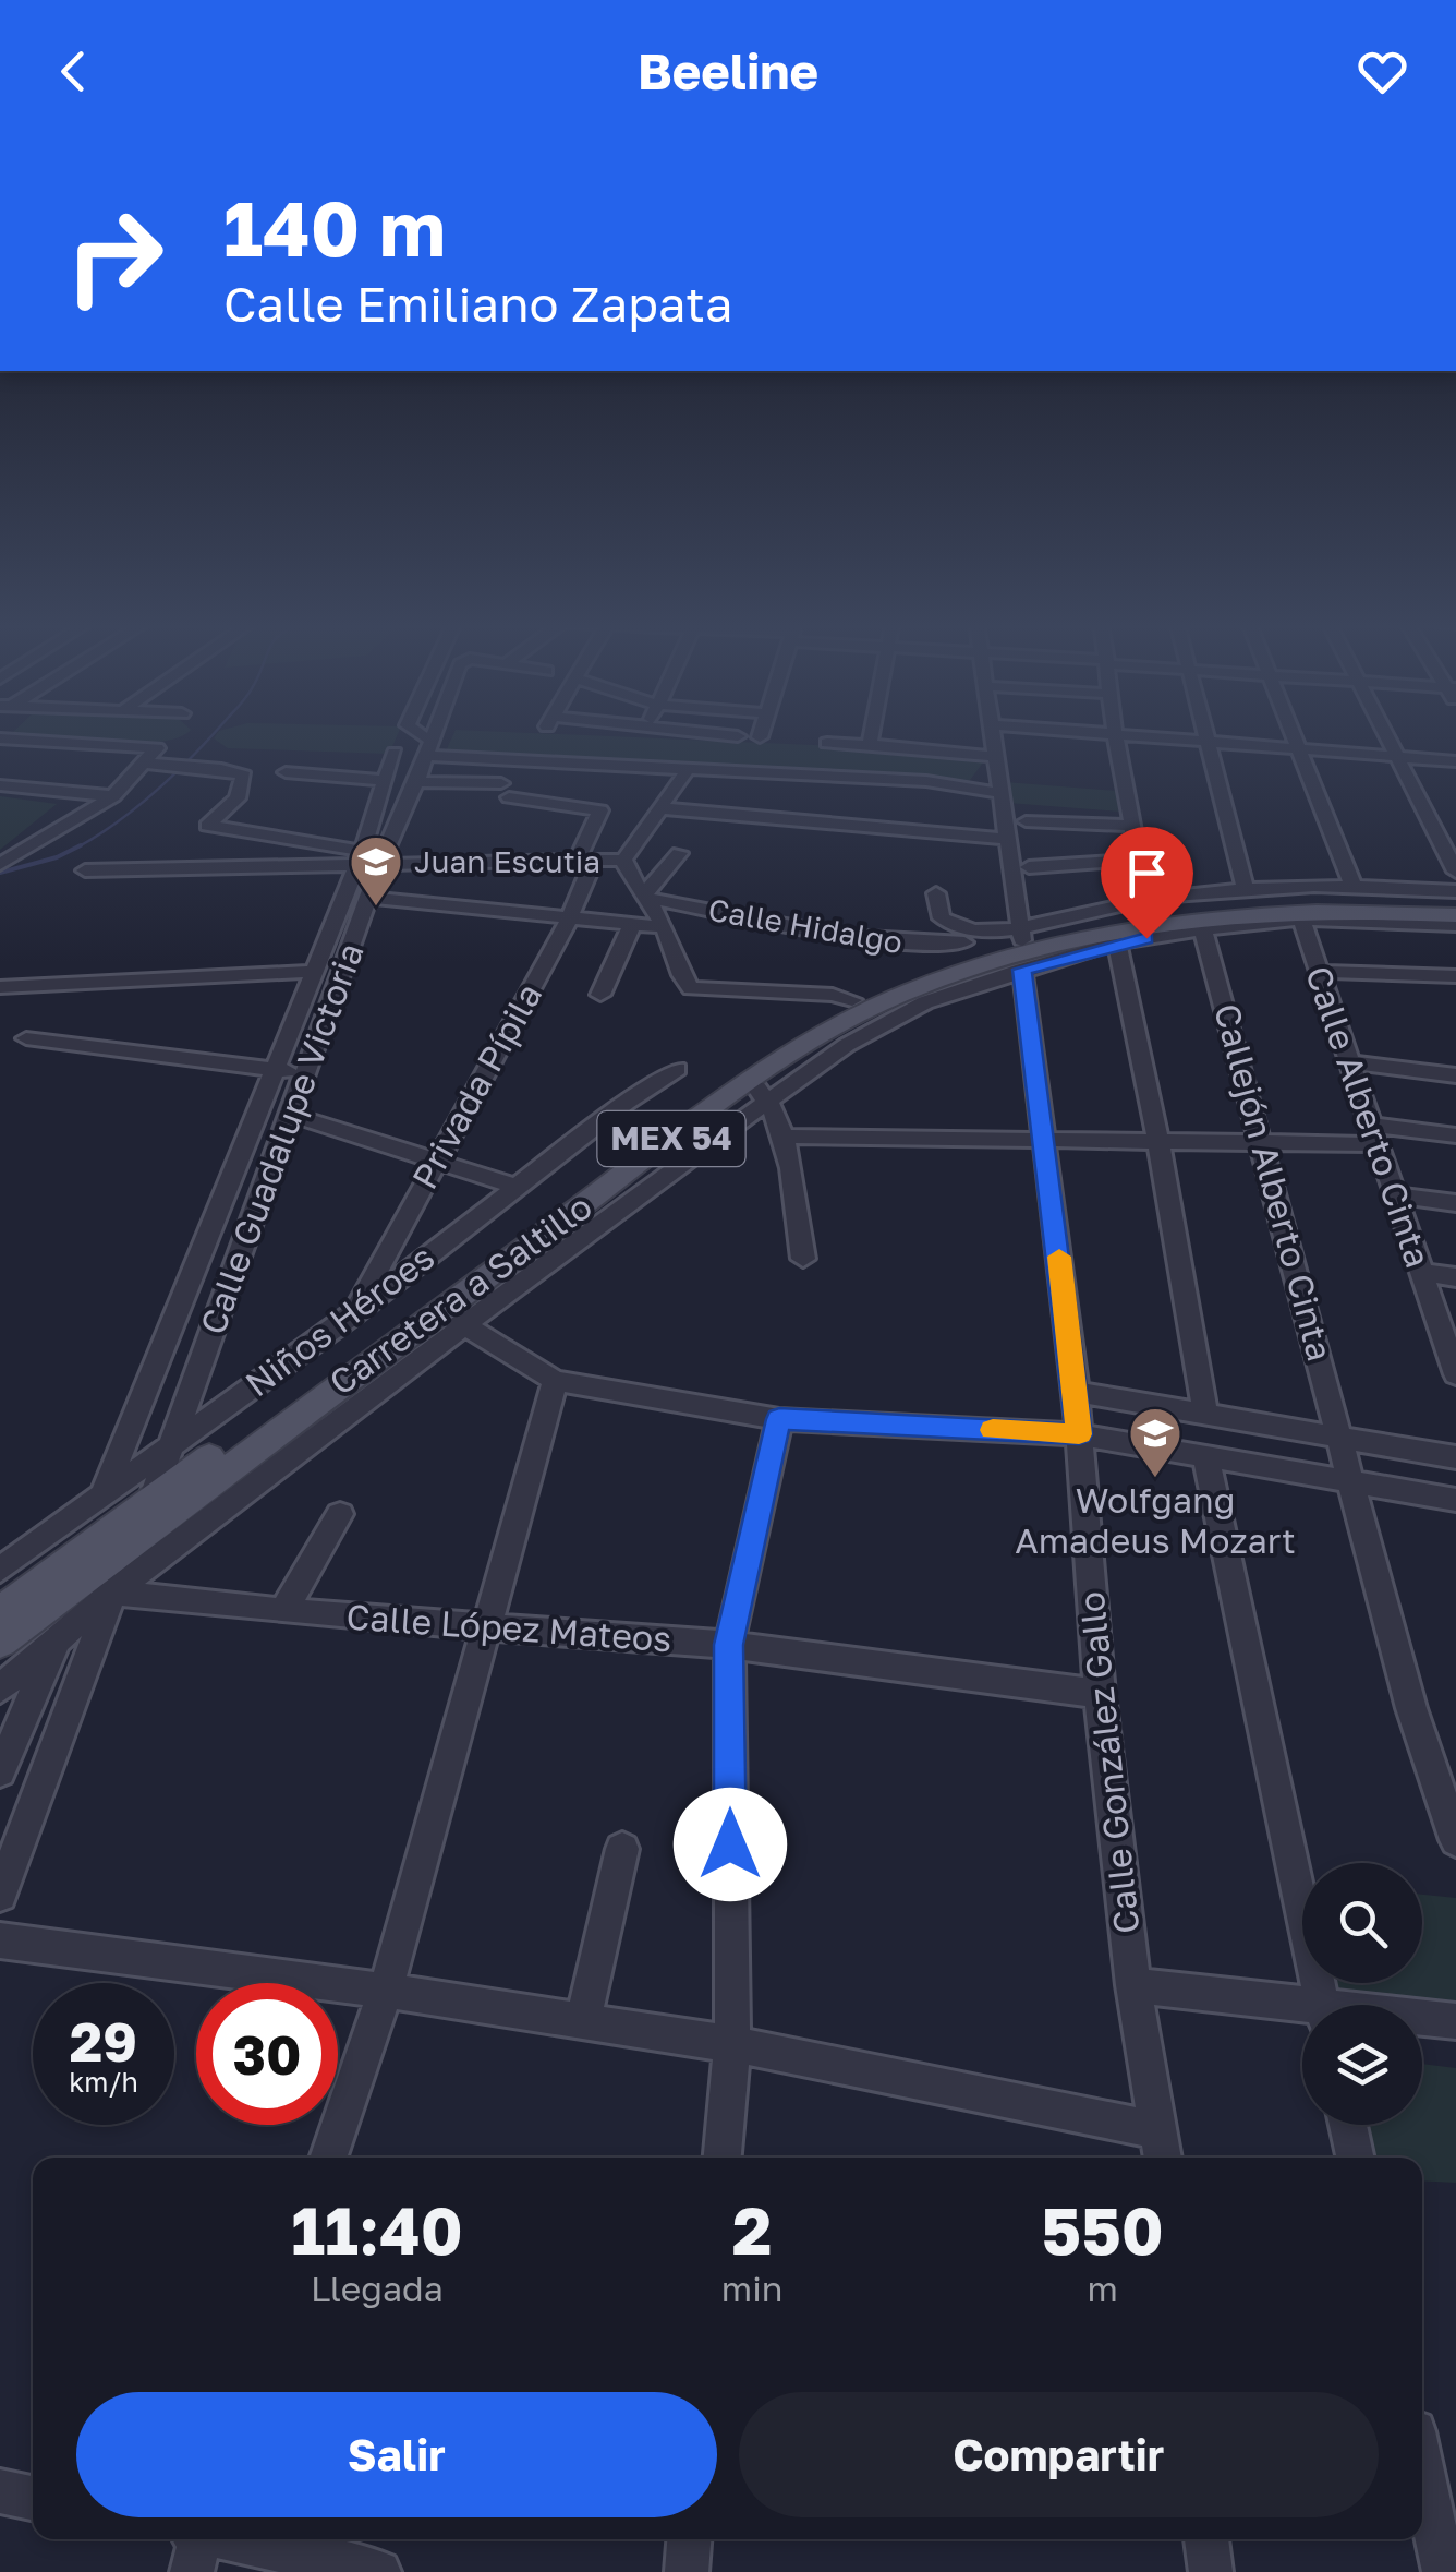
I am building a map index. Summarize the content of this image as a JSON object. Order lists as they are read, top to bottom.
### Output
{
  "streets": {
    "main road": ["MEX 54", "Carretera a Saltillo"],
    "street": [
      "Calle Hidalgo",
      "Privada Pípila",
      "Calle Alberto Cinta",
      "Calle Guadalupe Victoria",
      "Callejón Alberto Cinta",
      "Niños Héroes",
      "Calle López Mateos",
      "Calle González Gallo"
    ]
  },
  "crossings": [
    ["Calle Hidalgo", "Carretera a Saltillo"],
    ["Privada Pípila", "Calle Guadalupe Victoria"],
    ["Privada Pípila", "Niños Héroes"],
    ["Calle Alberto Cinta", "Carretera a Saltillo"],
    ["Calle Guadalupe Victoria", "Carretera a Saltillo"],
    ["Calle Guadalupe Victoria", "Niños Héroes"],
    ["Callejón Alberto Cinta", "Carretera a Saltillo"],
    ["Carretera a Saltillo", "Calle González Gallo"],
    ["Calle López Mateos", "Calle González Gallo"]
  ],
  "places": {
    "school or university": ["Juan Escutia", "Wolfgang Amadeus Mozart"]
  },
  "page": {
    "header": "Beeline",
    "turn": ["140 m", "Calle Emiliano Zapata"],
    "speed": "29 km/h",
    "limit": "30",
    "eta": [
      "11:40",
      "Llegada",
      "2",
      "min",
      "550",
      "m"
    ],
    "buttons": ["Salir", "Compartir"]
  }
}
